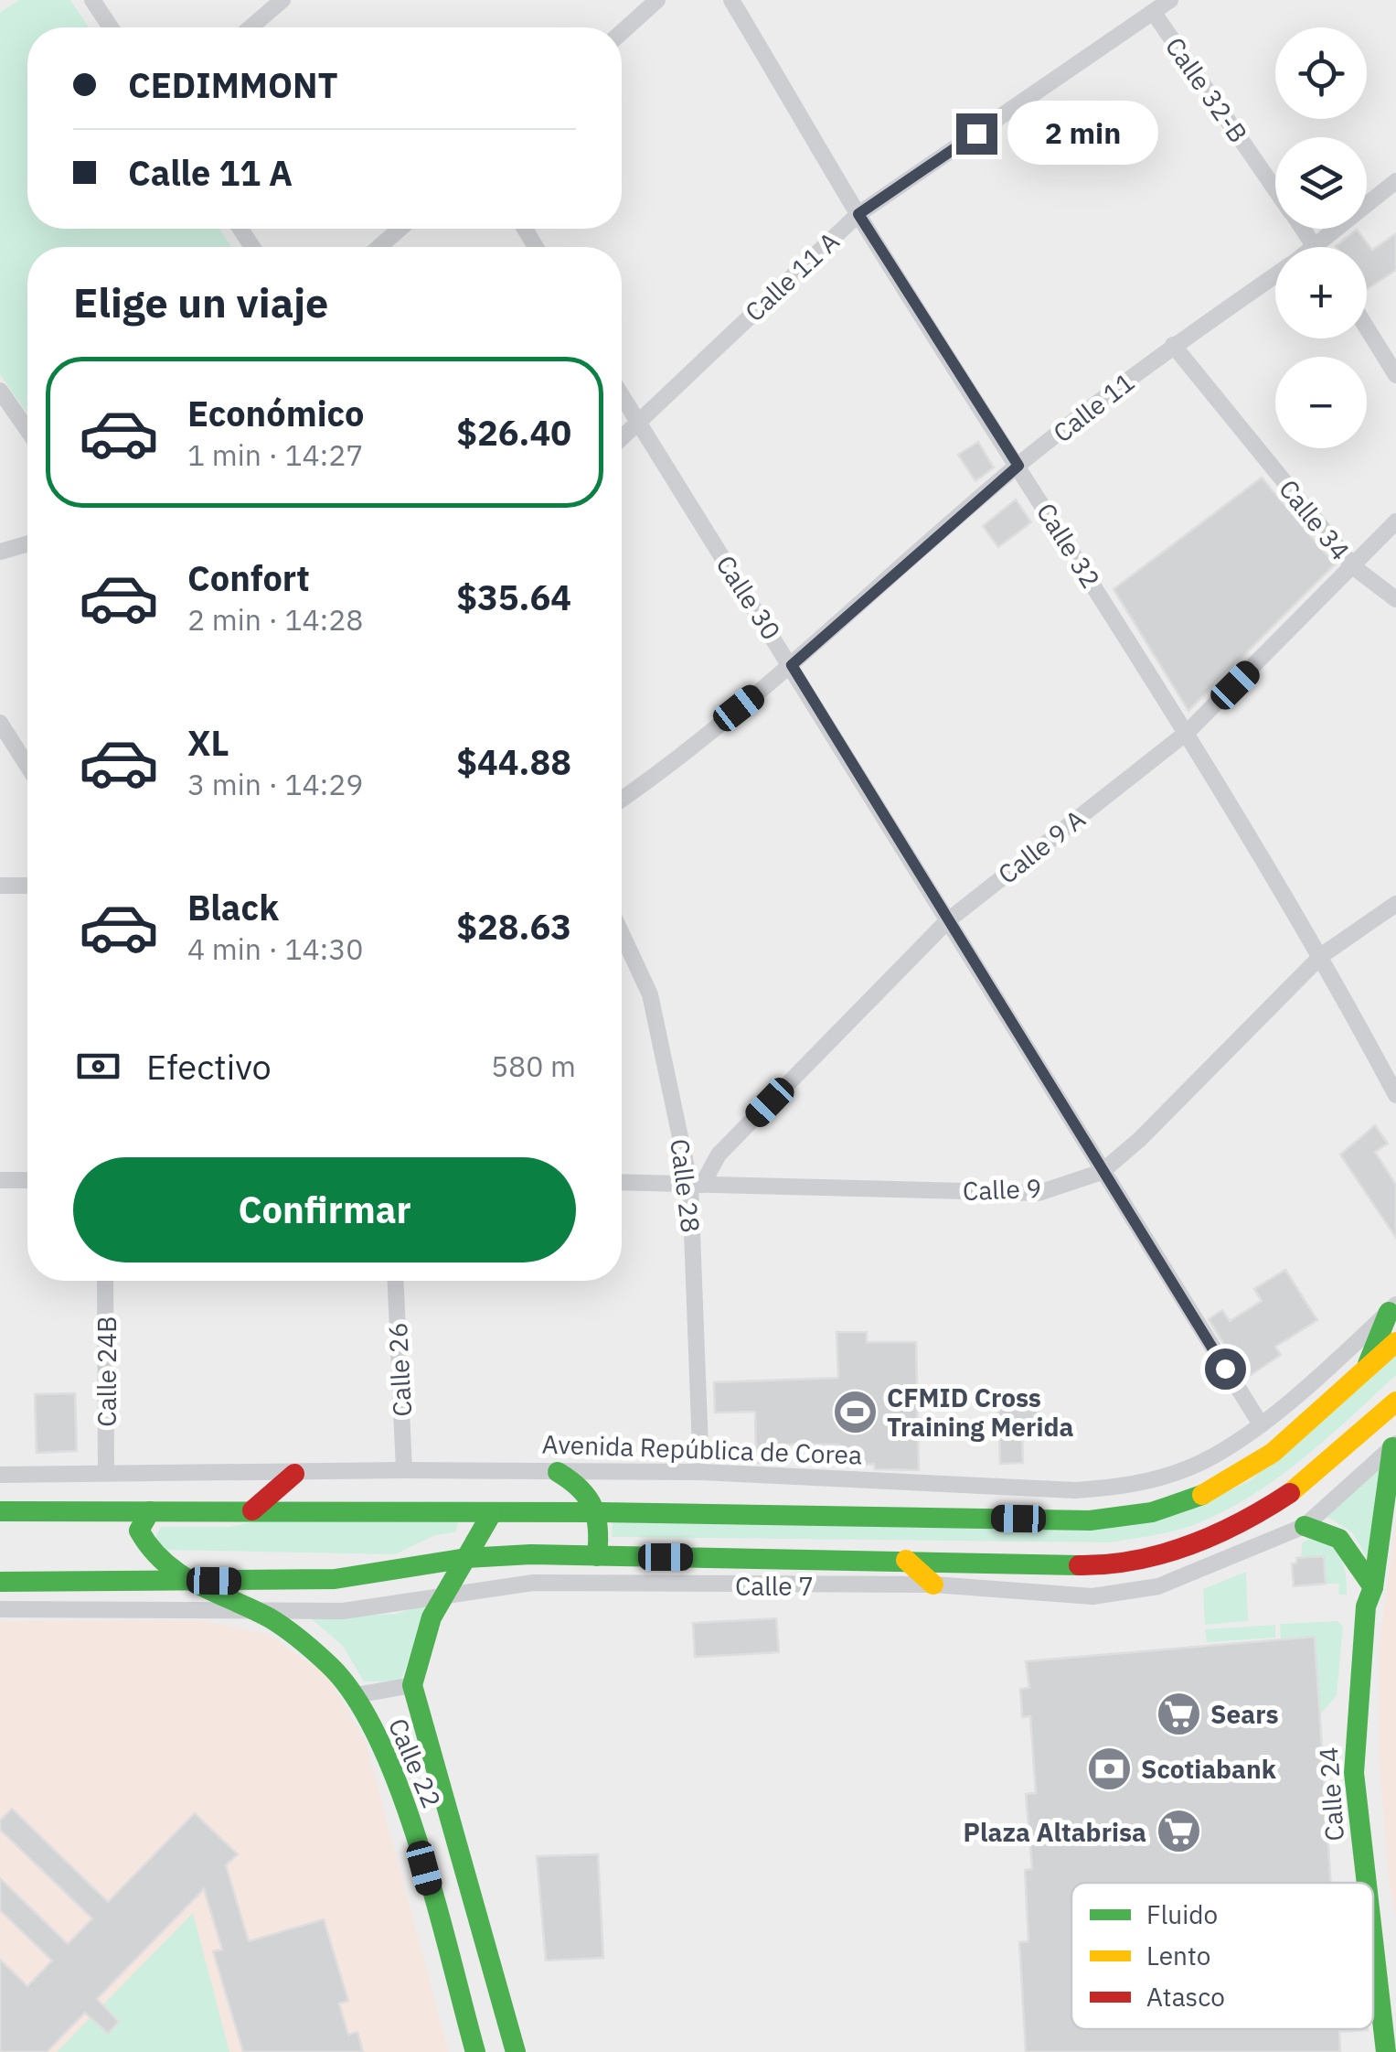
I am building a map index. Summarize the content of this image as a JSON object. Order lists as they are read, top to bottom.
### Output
{
  "streets": {
    "main road": ["Calle 22", "Calle 24"],
    "street": [
      "Calle 32-B",
      "Calle 11 A",
      "Calle 11",
      "Calle 34",
      "Calle 32",
      "Calle 30",
      "Calle 9 A",
      "Calle 28",
      "Calle 9",
      "Calle 26",
      "Calle 24B",
      "Avenida República de Corea",
      "Calle 7"
    ]
  },
  "crossings": [
    ["Calle 32-B", "Calle 11 A"],
    ["Calle 32-B", "Calle 11"],
    ["Calle 11 A", "Calle 32"],
    ["Calle 11 A", "Calle 30"],
    ["Calle 11", "Calle 34"],
    ["Calle 11", "Calle 32"],
    ["Calle 11", "Calle 30"],
    ["Calle 34", "Calle 9 A"],
    ["Calle 32", "Calle 9 A"],
    ["Calle 32", "Calle 9"],
    ["Calle 30", "Calle 9 A"],
    ["Calle 30", "Calle 9"],
    ["Calle 30", "Avenida República de Corea"],
    ["Calle 9 A", "Calle 28"],
    ["Calle 9 A", "Calle 9"],
    ["Calle 28", "Calle 9"],
    ["Calle 28", "Avenida República de Corea"],
    ["Calle 26", "Avenida República de Corea"],
    ["Calle 24B", "Avenida República de Corea"],
    ["Calle 7", "Calle 22"],
    ["Calle 7", "Calle 24"]
  ],
  "places": {
    "sports": ["CFMID Cross Training Merida"],
    "supermarket": ["Sears", "Plaza Altabrisa"],
    "bank": ["Scotiabank"]
  },
  "legend": ["Fluido", "Lento", "Atasco"],
  "page": {
    "map_buttons": ["+", "−"],
    "banner": ["CEDIMMONT", "Calle 11 A"],
    "bubble": "2 min",
    "heading": "Elige un viaje",
    "list": [
      {
        "name": "Económico",
        "note": "1 min · 14:27",
        "value": "$26.40"
      },
      {
        "name": "Confort",
        "note": "2 min · 14:28",
        "value": "$35.64"
      },
      {
        "name": "XL",
        "note": "3 min · 14:29",
        "value": "$44.88"
      },
      {
        "name": "Black",
        "note": "4 min · 14:30",
        "value": "$28.63"
      }
    ],
    "pay": ["Efectivo", "580 m"],
    "buttons": "Confirmar"
  }
}
